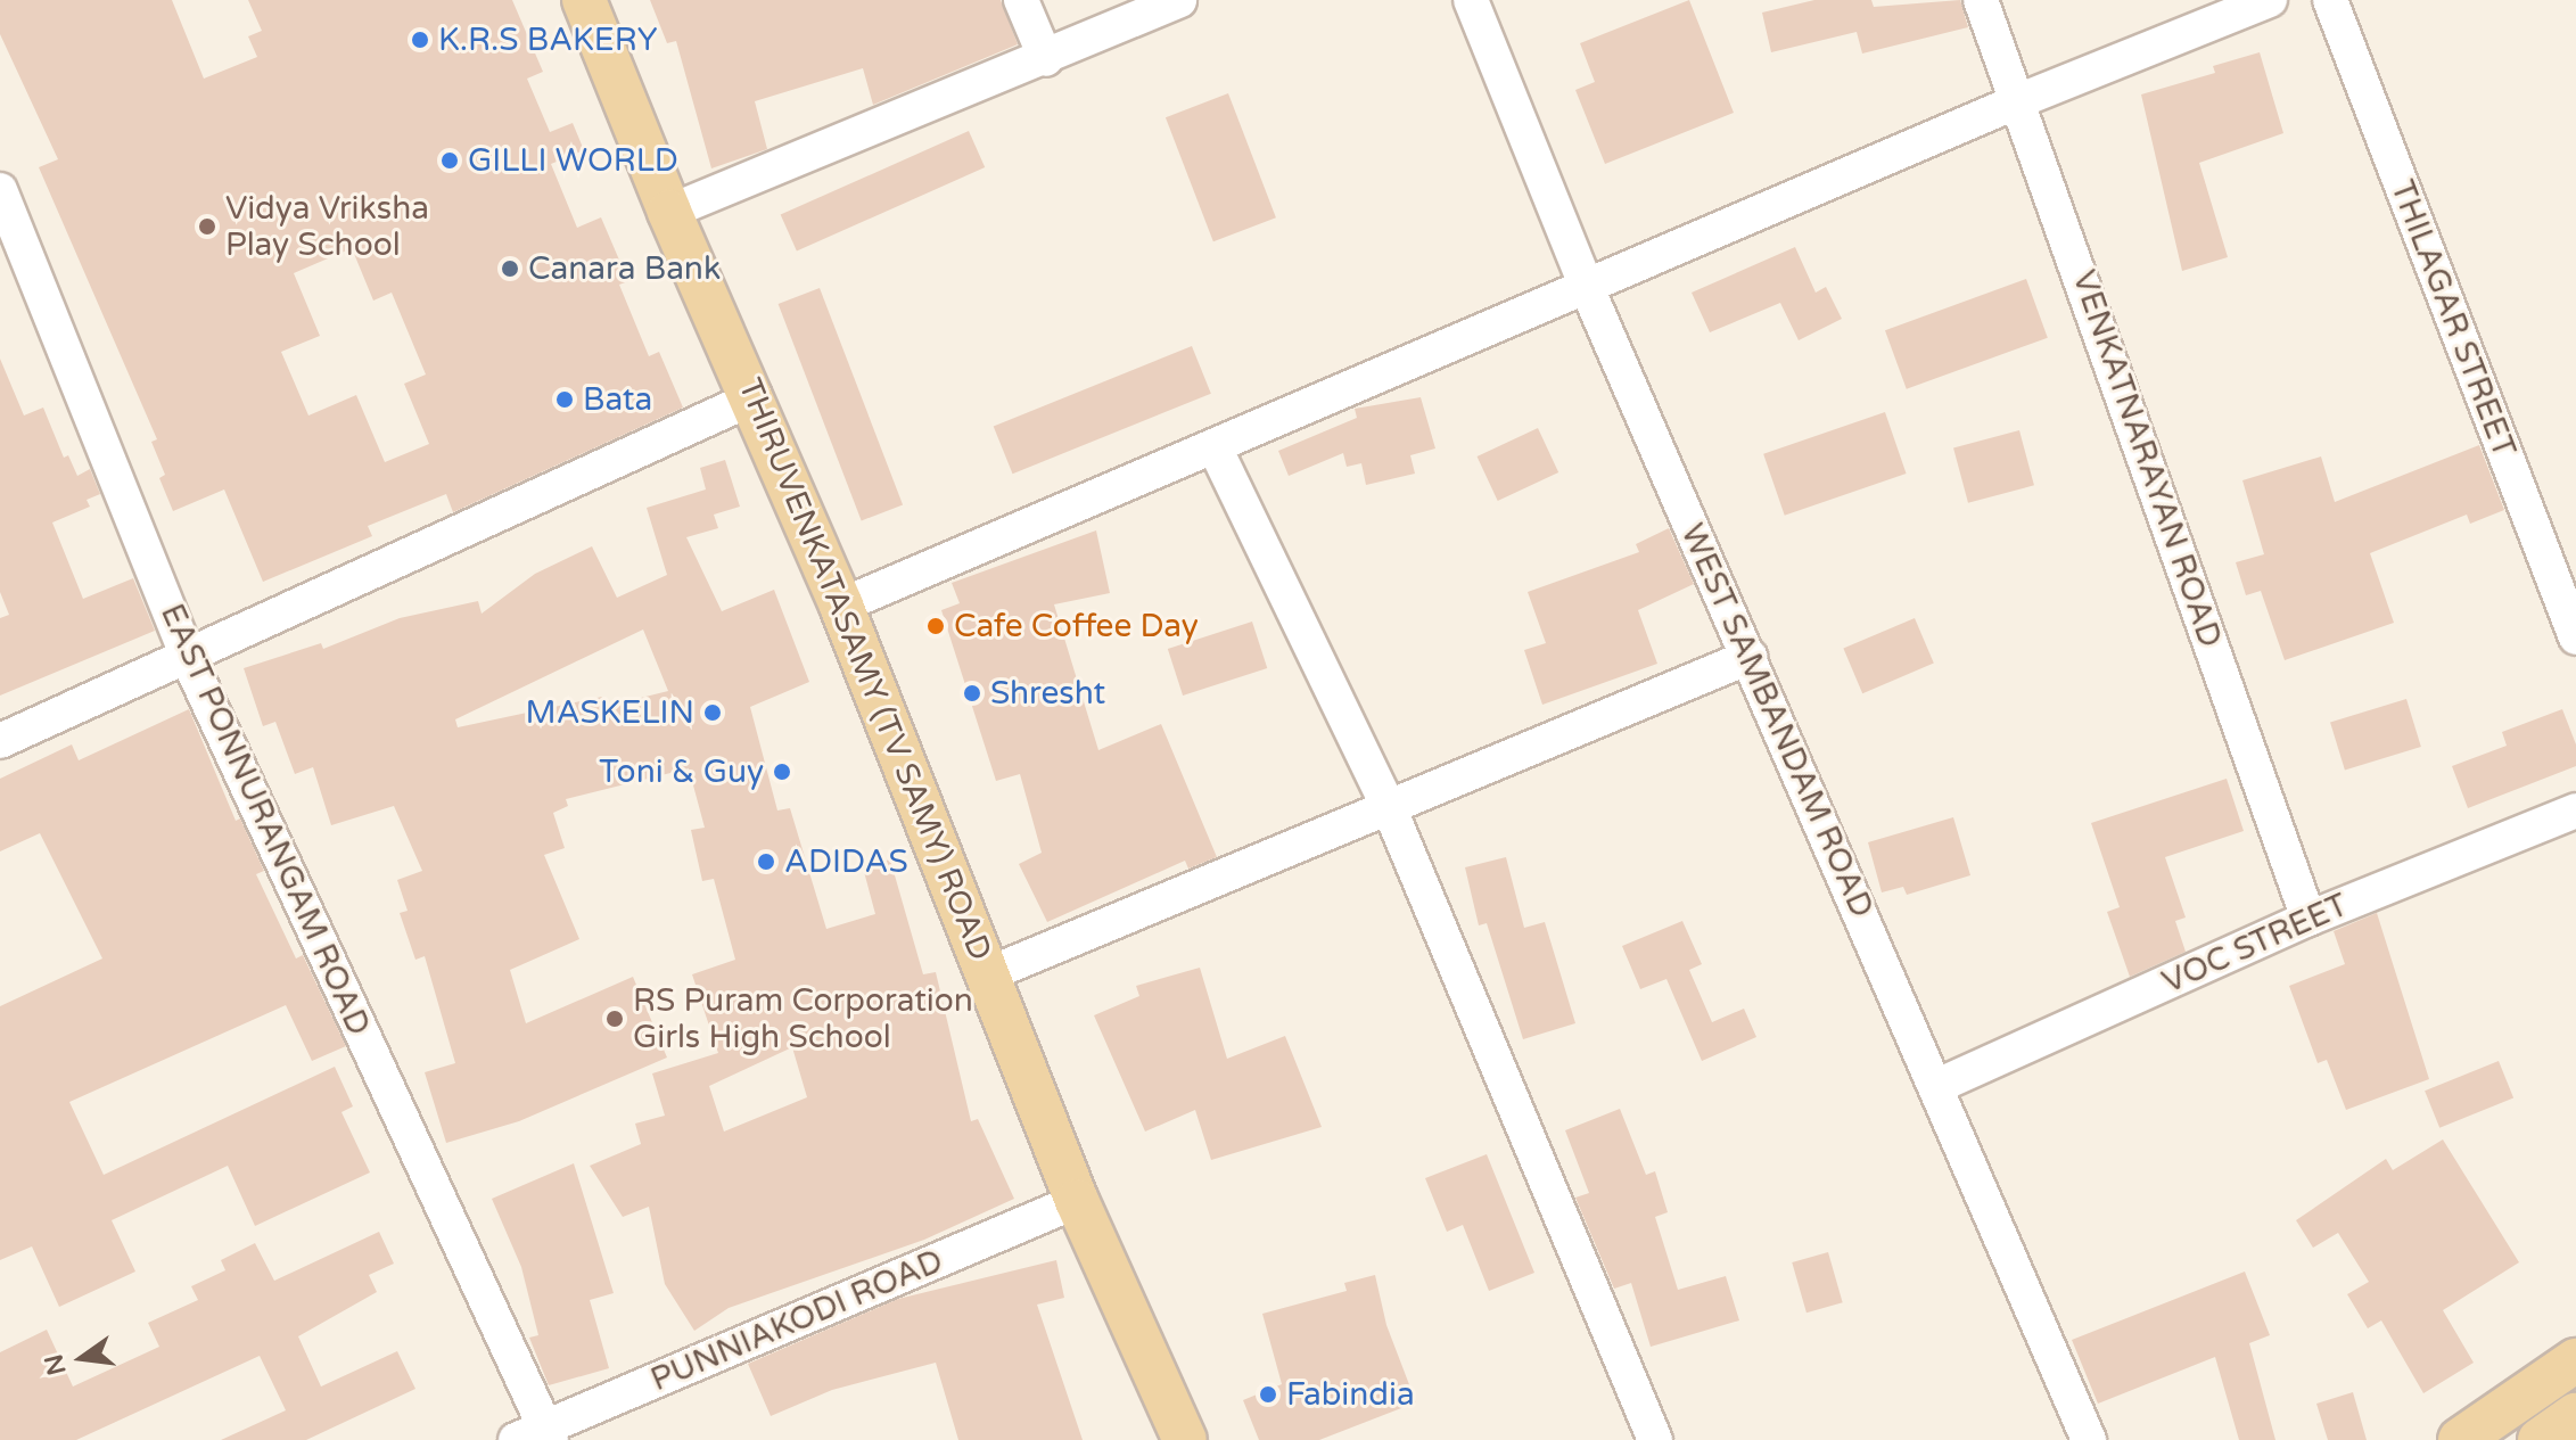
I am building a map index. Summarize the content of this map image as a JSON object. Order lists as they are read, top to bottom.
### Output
{
  "streets": {
    "main road": ["THIRUVENKATASAMY (TV SAMY) ROAD"],
    "street": [
      "THILAGAR STREET",
      "VENKATNARAYAN ROAD",
      "WEST SAMBANDAM ROAD",
      "EAST PONNURANGAM ROAD",
      "VOC STREET",
      "PUNNIAKODI ROAD"
    ]
  },
  "crossings": [
    ["VENKATNARAYAN ROAD", "VOC STREET"],
    ["THIRUVENKATASAMY (TV SAMY) ROAD", "PUNNIAKODI ROAD"],
    ["WEST SAMBANDAM ROAD", "VOC STREET"],
    ["EAST PONNURANGAM ROAD", "PUNNIAKODI ROAD"]
  ],
  "places": [
    "K.R.S BAKERY",
    "GILLI WORLD",
    "Vidya Vriksha Play School",
    "Canara Bank",
    "Bata",
    "Cafe Coffee Day",
    "Shresht",
    "MASKELIN",
    "Toni & Guy",
    "ADIDAS",
    "RS Puram Corporation Girls High School",
    "Fabindia"
  ],
  "north": "left"
}
